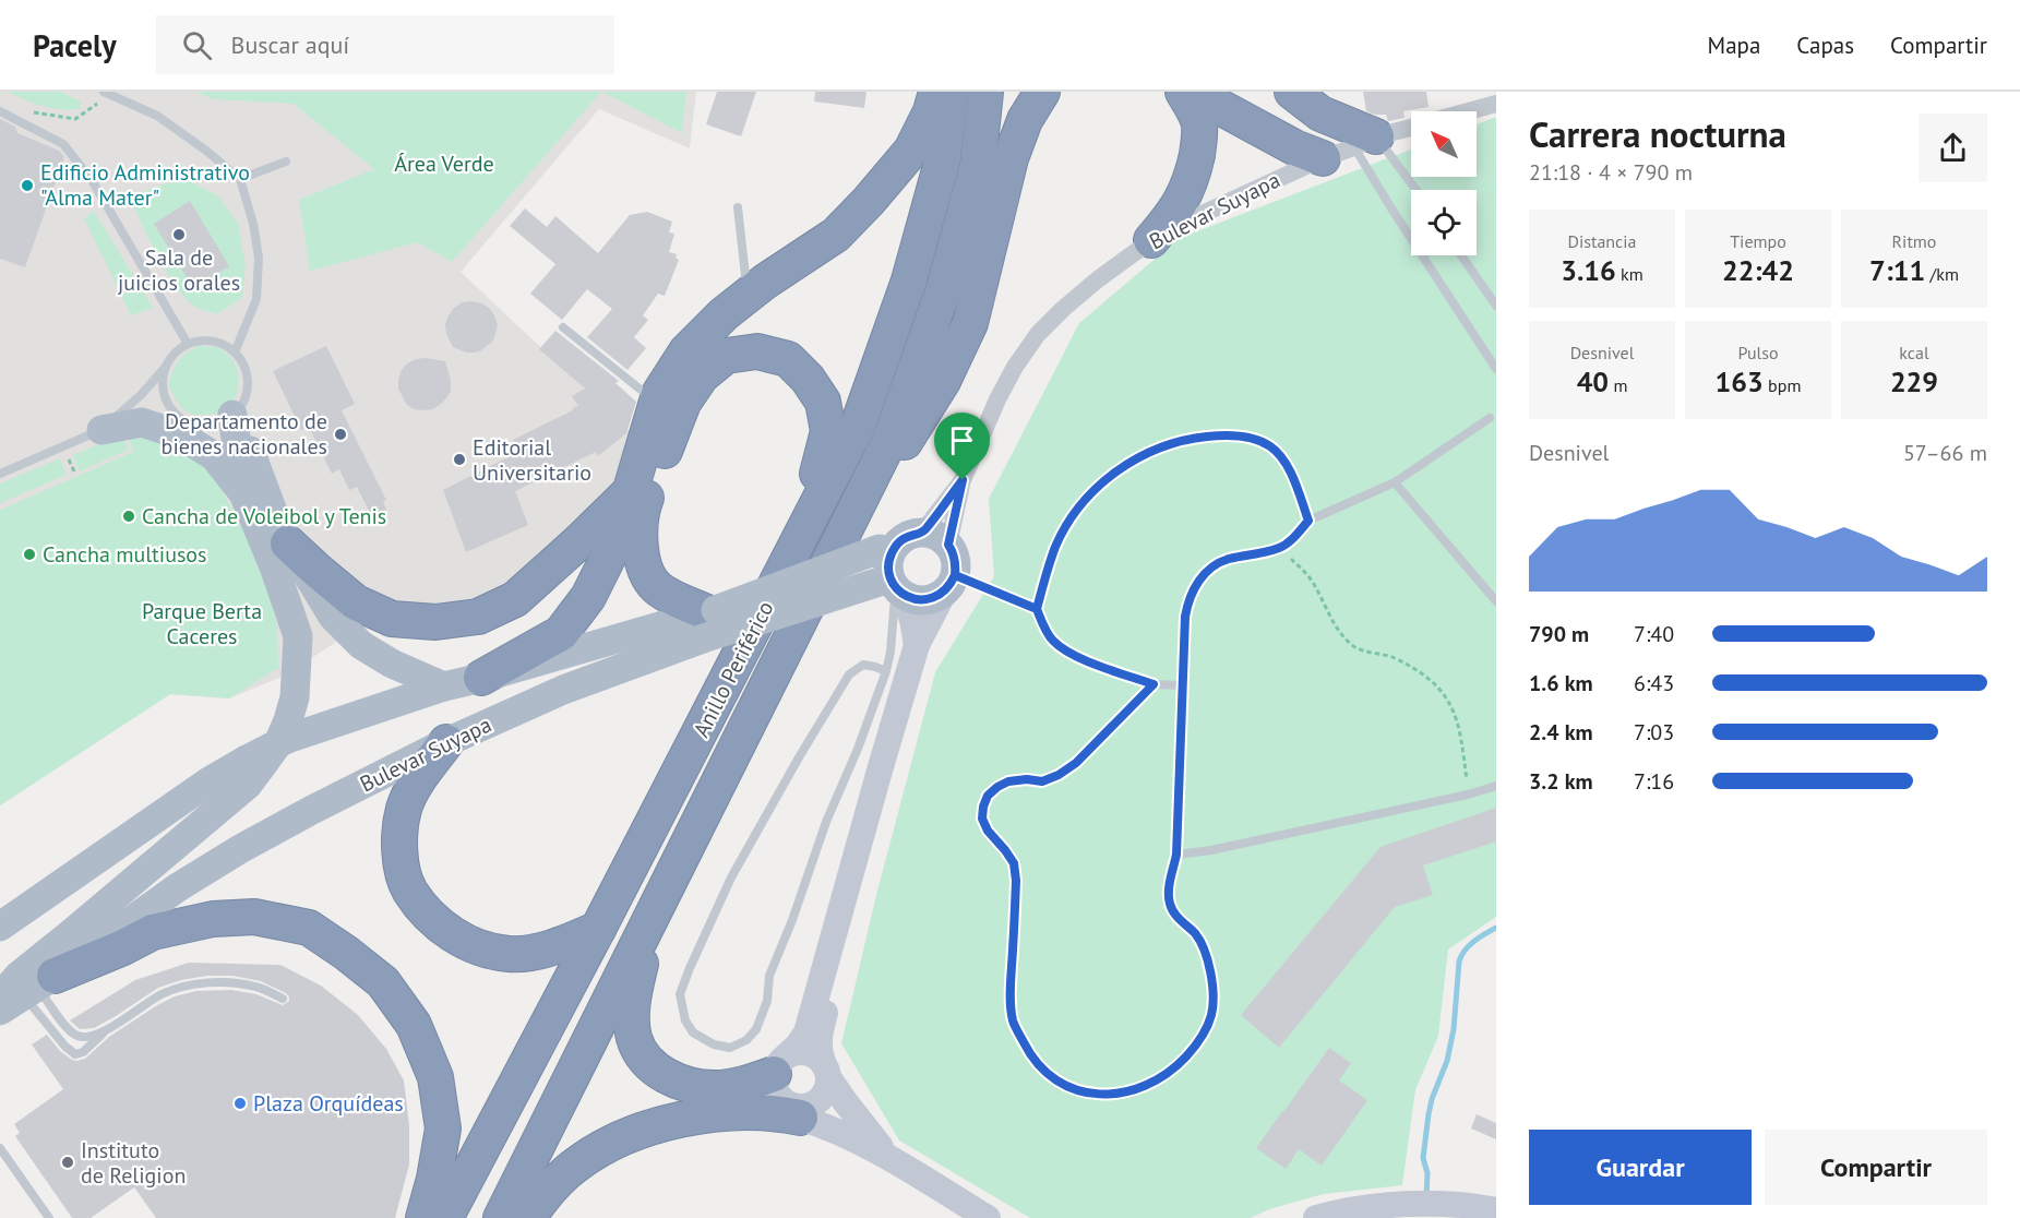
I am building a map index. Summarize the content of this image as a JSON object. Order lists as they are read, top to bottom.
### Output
{
  "streets": {
    "highway": ["Anillo Periférico"],
    "main road": ["Bulevar Suyapa"]
  },
  "parks": ["Área Verde", "Parque Berta Caceres"],
  "places": [
    "Edificio Administrativo \"Alma Mater\"",
    "Sala de juicios orales",
    "Departamento de bienes nacionales",
    "Editorial Universitario",
    "Cancha de Voleibol y Tenis",
    "Cancha multiusos",
    "Plaza Orquídeas",
    "Instituto de Religion"
  ],
  "north": "top left",
  "page": {
    "header": "Pacely",
    "search": "Buscar aquí",
    "nav": ["Mapa", "Capas", "Compartir"],
    "heading": ["Carrera nocturna", "21:18 · 4 × 790 m"],
    "stats": [
      ["Distancia", "3.16 km"],
      ["Tiempo", "22:42"],
      ["Ritmo", "7:11 /km"],
      ["Desnivel", "40 m"],
      ["Pulso", "163 bpm"],
      ["kcal", "229"]
    ],
    "chart": ["Desnivel", "57–66 m"],
    "list": [
      {
        "name": "790 m",
        "note": "7:40"
      },
      {
        "name": "1.6 km",
        "note": "6:43"
      },
      {
        "name": "2.4 km",
        "note": "7:03"
      },
      {
        "name": "3.2 km",
        "note": "7:16"
      }
    ],
    "buttons": ["Guardar", "Compartir"]
  }
}
